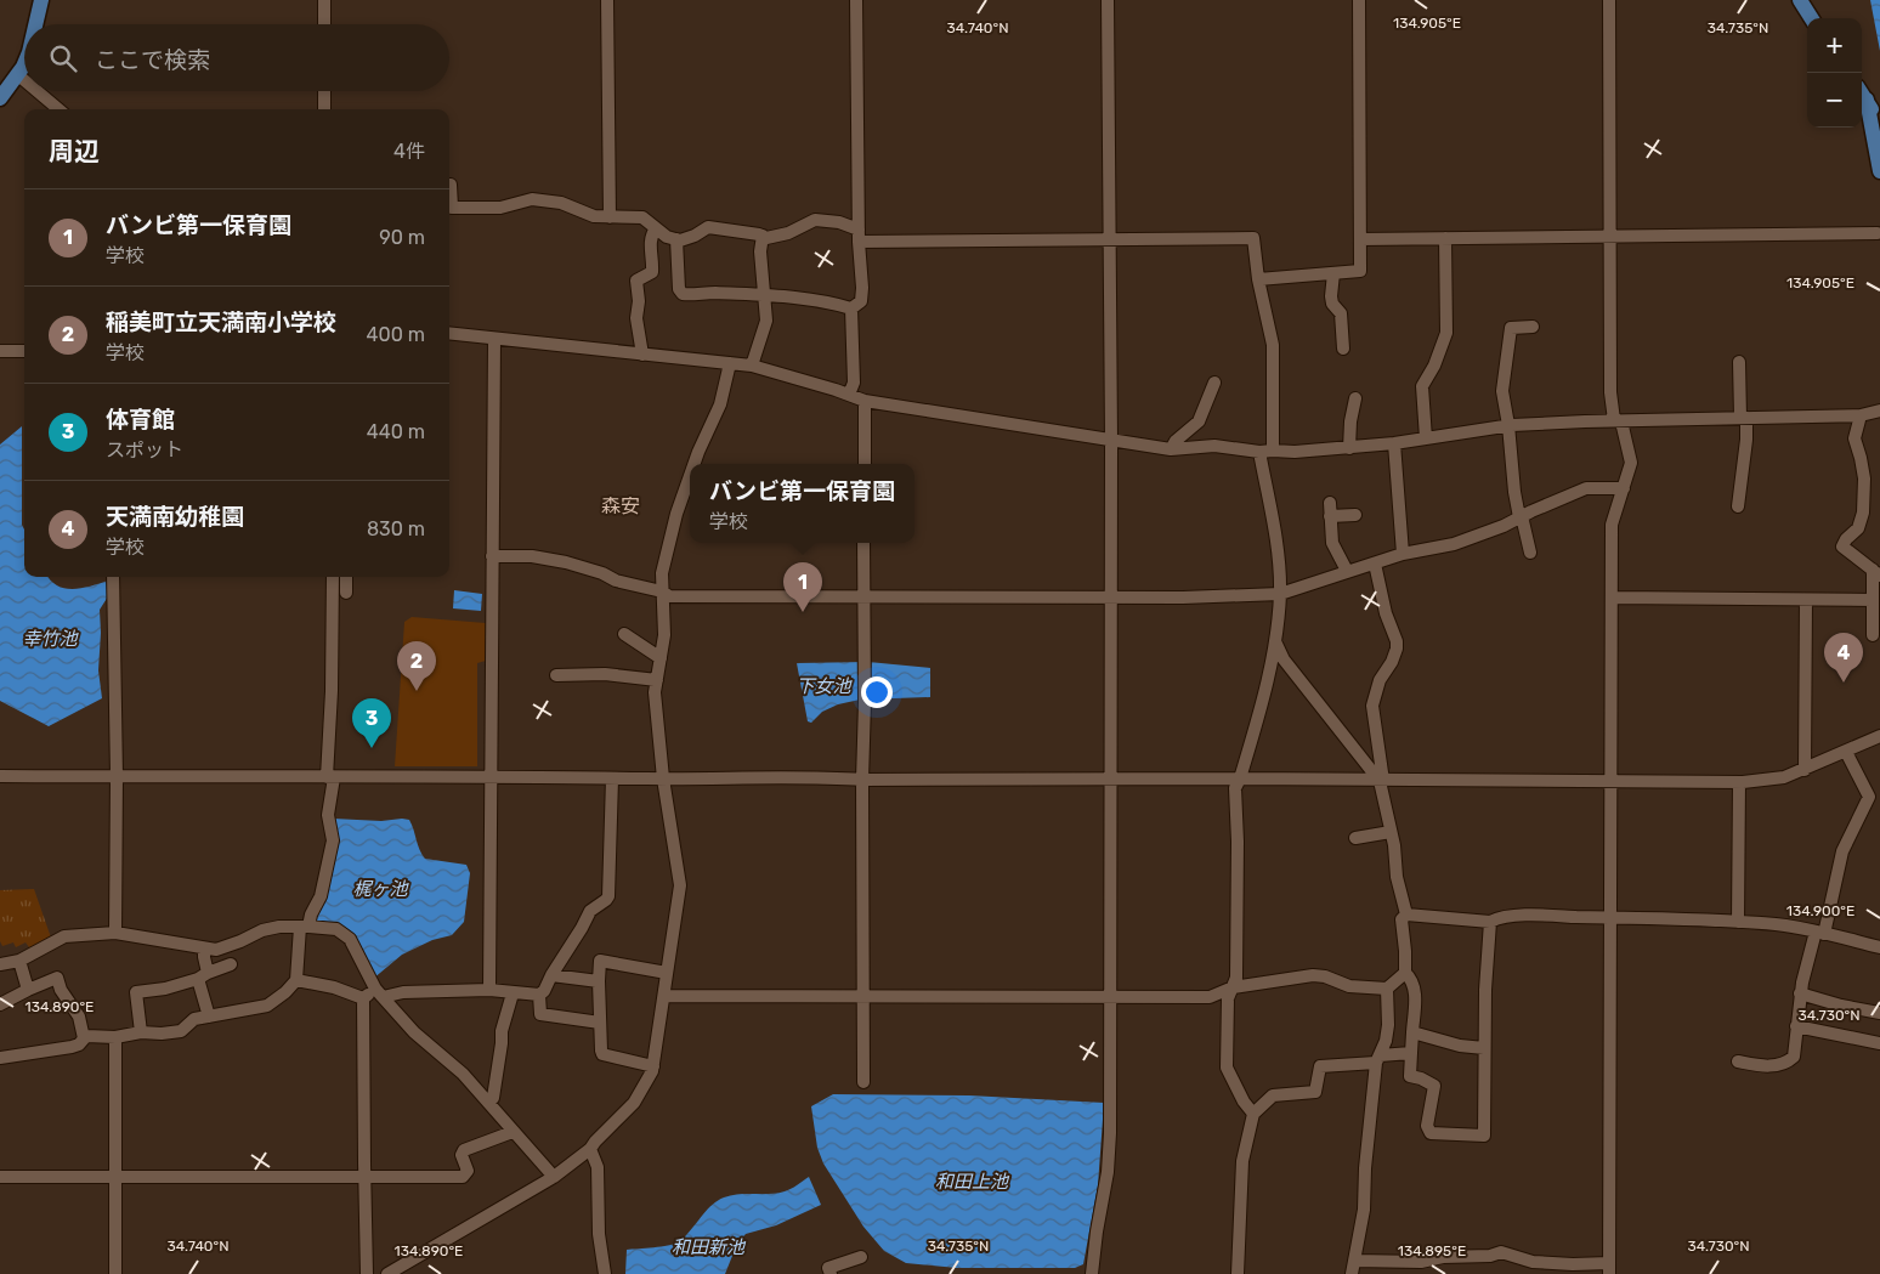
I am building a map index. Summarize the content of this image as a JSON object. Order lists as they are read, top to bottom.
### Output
{
  "districts": ["森安"],
  "water": [
    "幸竹池",
    "下女池",
    "梶ヶ池",
    "和田上池",
    "和田新池"
  ],
  "page": {
    "map_buttons": ["+", "−"],
    "search": "ここで検索",
    "heading": ["周辺", "4件"],
    "list": [
      {
        "mark": "1",
        "name": "バンビ第一保育園",
        "note": "学校",
        "value": "90 m"
      },
      {
        "mark": "2",
        "name": "稲美町立天満南小学校",
        "note": "学校",
        "value": "400 m"
      },
      {
        "mark": "3",
        "name": "体育館",
        "note": "スポット",
        "value": "440 m"
      },
      {
        "mark": "4",
        "name": "天満南幼稚園",
        "note": "学校",
        "value": "830 m"
      }
    ],
    "popup": ["バンビ第一保育園", "学校"],
    "pins": [
      "1",
      "4",
      "2",
      "3"
    ]
  },
  "coordinates": [
    "134.905°E",
    "34.740°N",
    "34.735°N",
    "134.900°E",
    "134.890°E",
    "34.730°N",
    "134.895°E"
  ]
}
